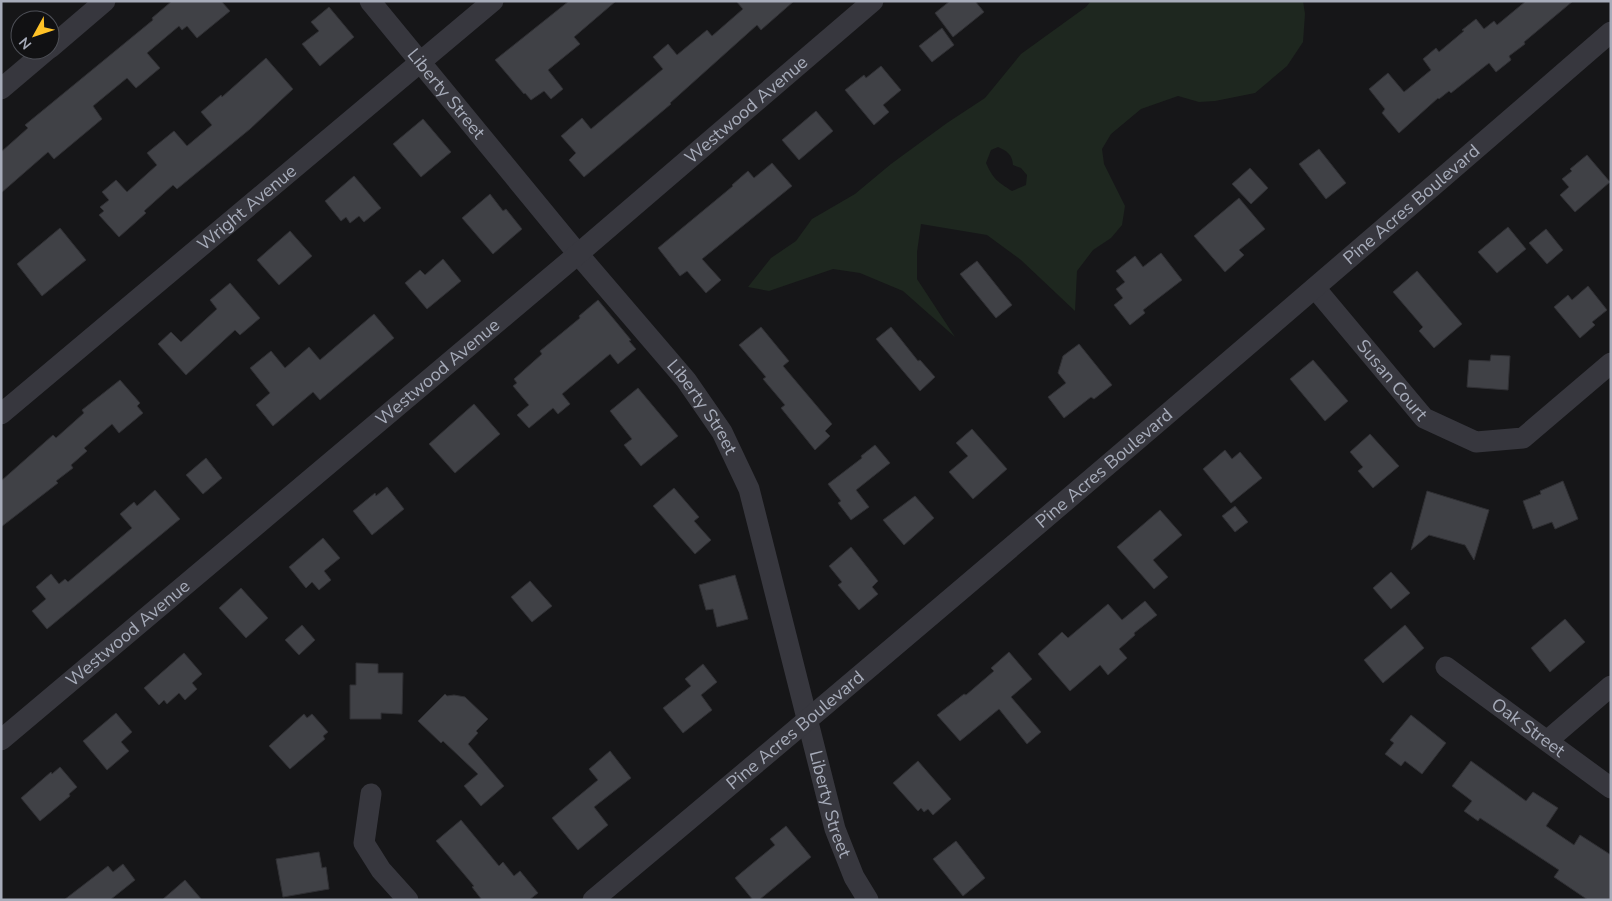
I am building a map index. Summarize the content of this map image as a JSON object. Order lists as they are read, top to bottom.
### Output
{
  "streets": {
    "street": [
      "Liberty Street",
      "Westwood Avenue",
      "Pine Acres Boulevard",
      "Wright Avenue",
      "Susan Court",
      "Oak Street"
    ]
  },
  "crossings": [
    ["Liberty Street", "Westwood Avenue"],
    ["Liberty Street", "Pine Acres Boulevard"],
    ["Liberty Street", "Wright Avenue"],
    ["Pine Acres Boulevard", "Susan Court"]
  ],
  "north": "bottom left"
}
